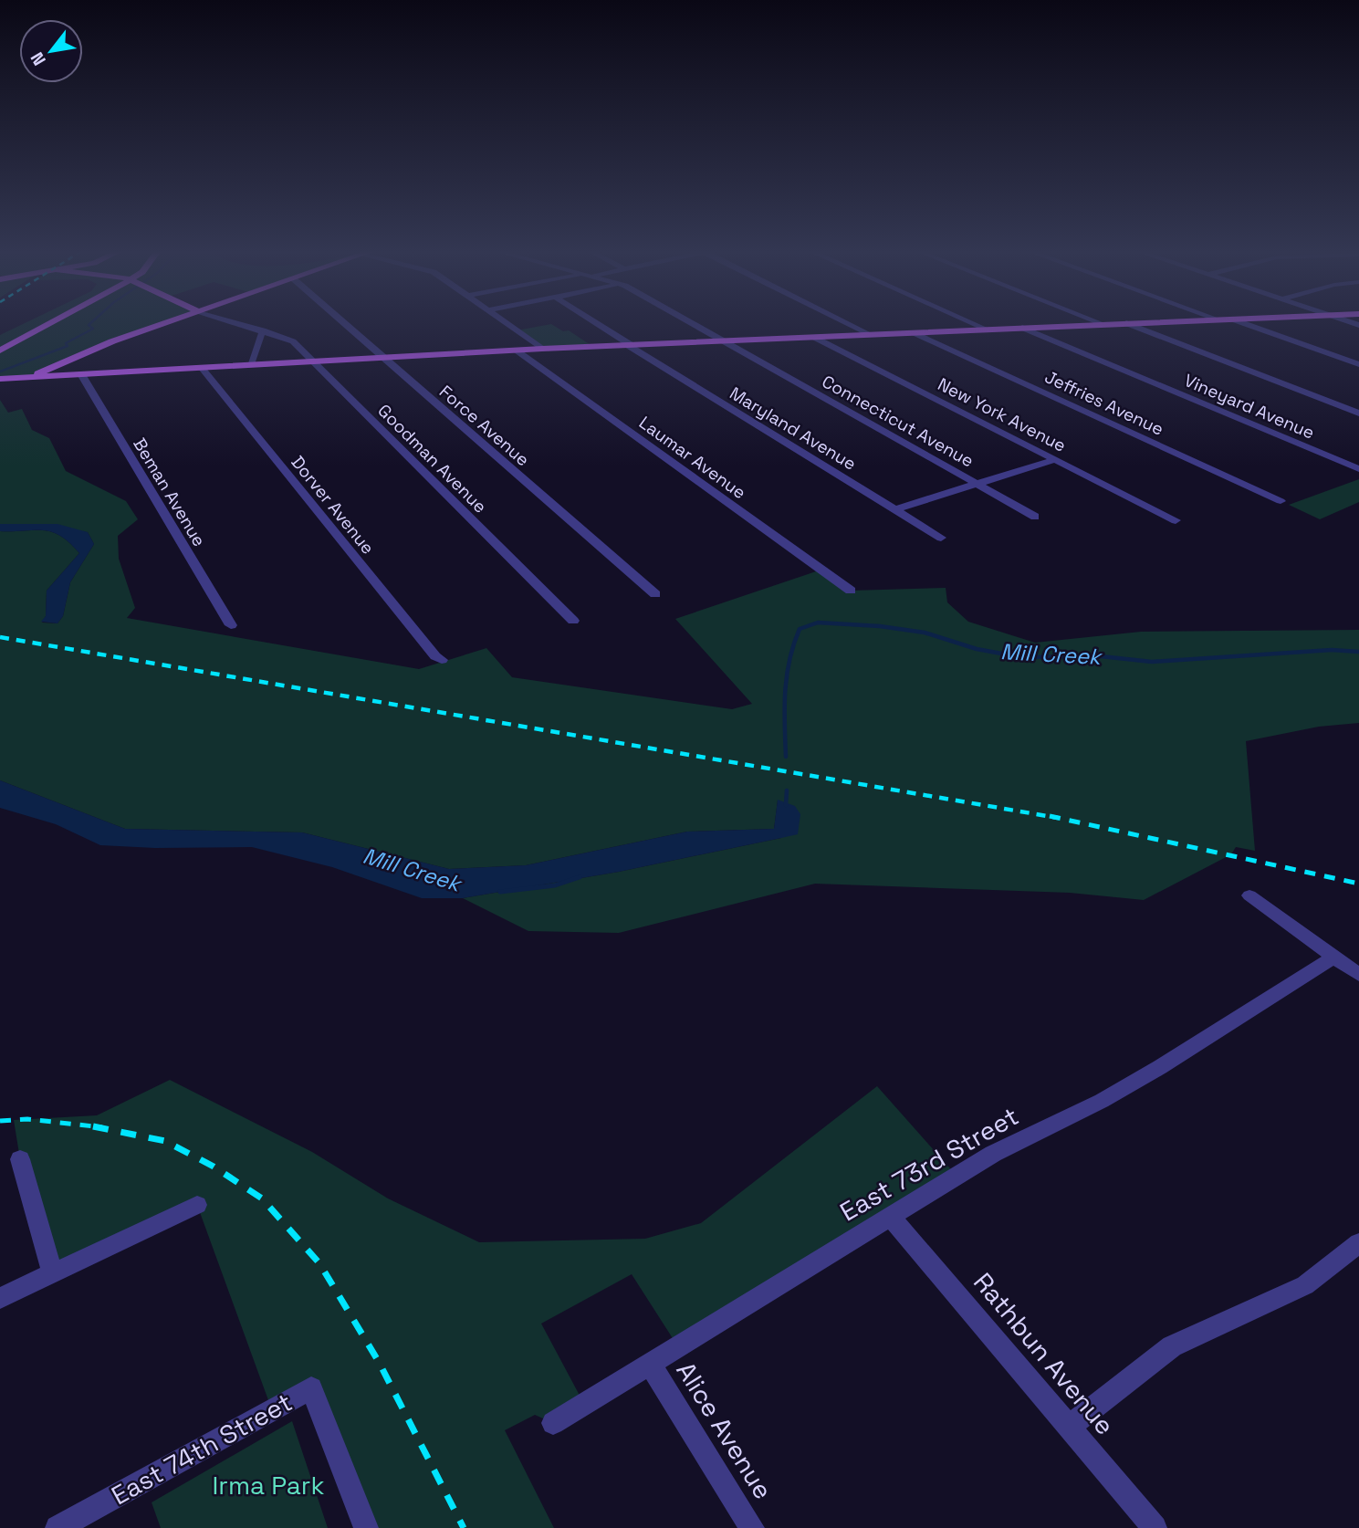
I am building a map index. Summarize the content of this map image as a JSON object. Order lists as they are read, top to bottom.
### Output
{
  "streets": {
    "street": [
      "Jeffries Avenue",
      "Vineyard Avenue",
      "New York Avenue",
      "Connecticut Avenue",
      "Force Avenue",
      "Maryland Avenue",
      "Laumar Avenue",
      "Goodman Avenue",
      "Beman Avenue",
      "Dorver Avenue",
      "East 73rd Street",
      "Rathbun Avenue",
      "Alice Avenue",
      "East 74th Street"
    ]
  },
  "crossings": [
    ["East 73rd Street", "Rathbun Avenue"],
    ["East 73rd Street", "Alice Avenue"]
  ],
  "water": ["Mill Creek"],
  "parks": ["Irma Park"],
  "north": "bottom left"
}
